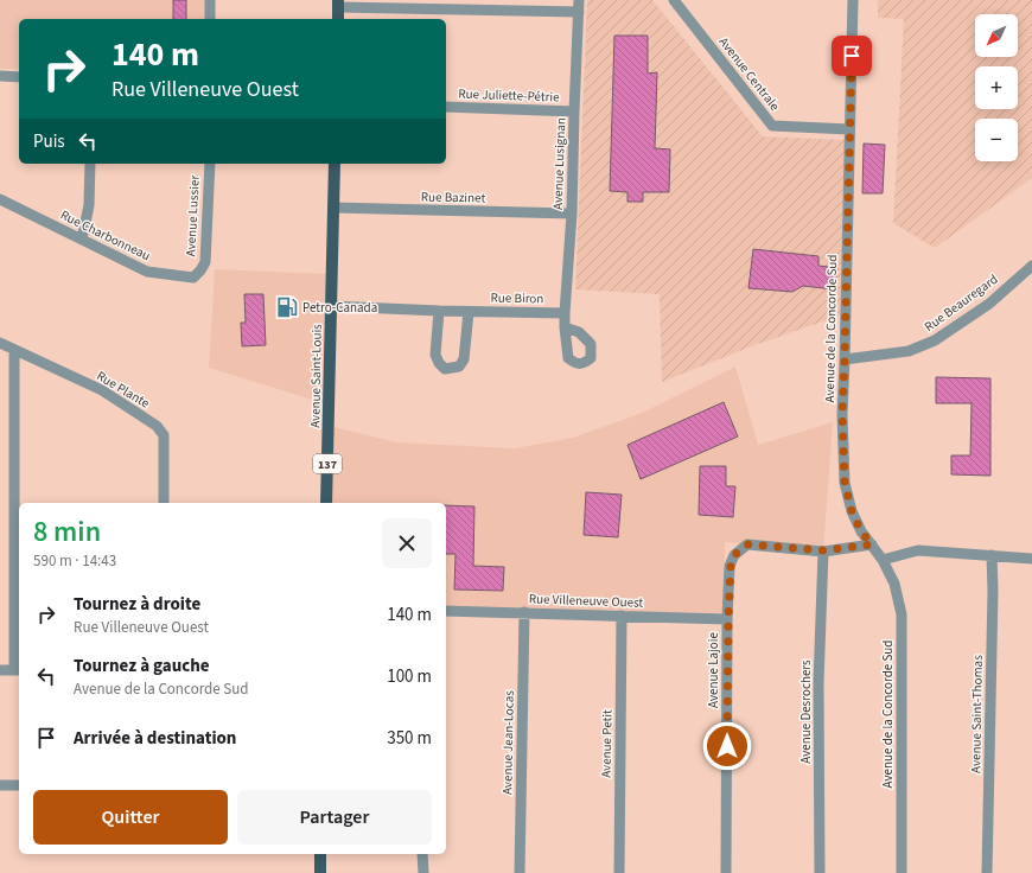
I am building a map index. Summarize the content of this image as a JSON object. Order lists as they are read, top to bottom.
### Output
{
  "streets": {
    "main road": ["Avenue Saint-Louis", "137"],
    "street": [
      "Avenue Centrale",
      "Rue Juliette-Pétrie",
      "Avenue Lusignan",
      "Rue Bazinet",
      "Avenue Lussier",
      "Rue Charbonneau",
      "Rue Biron",
      "Rue Beauregard",
      "Avenue de la Concorde Sud",
      "Rue Plante",
      "Rue Villeneuve Ouest",
      "Avenue Lajoie",
      "Avenue Desrochers",
      "Avenue Saint-Thomas",
      "Avenue Jean-Locas",
      "Avenue Petit"
    ]
  },
  "crossings": [
    ["Avenue Centrale", "Avenue de la Concorde Sud"],
    ["Rue Juliette-Pétrie", "Avenue Lusignan"],
    ["Avenue Lusignan", "Rue Bazinet"],
    ["Avenue Lusignan", "Rue Biron"],
    ["Rue Bazinet", "Avenue Saint-Louis"],
    ["Avenue Lussier", "Rue Charbonneau"],
    ["Rue Biron", "Avenue Saint-Louis"],
    ["Rue Beauregard", "Avenue de la Concorde Sud"],
    ["Rue Villeneuve Ouest", "Avenue Lajoie"],
    ["Rue Villeneuve Ouest", "Avenue Jean-Locas"],
    ["Rue Villeneuve Ouest", "Avenue Petit"],
    ["Avenue Lajoie", "Avenue Desrochers"]
  ],
  "places": {
    "fuel station": ["Petro-Canada"]
  },
  "north": "bottom left",
  "page": {
    "map_buttons": ["+", "−"],
    "turn": ["140 m", "Rue Villeneuve Ouest"],
    "then": "Puis",
    "heading": ["8 min", "590 m · 14:43"],
    "list": [
      {
        "name": "Tournez à droite",
        "note": "Rue Villeneuve Ouest",
        "value": "140 m"
      },
      {
        "name": "Tournez à gauche",
        "note": "Avenue de la Concorde Sud",
        "value": "100 m"
      },
      {
        "name": "Arrivée à destination",
        "value": "350 m"
      }
    ],
    "buttons": ["Quitter", "Partager"]
  }
}
